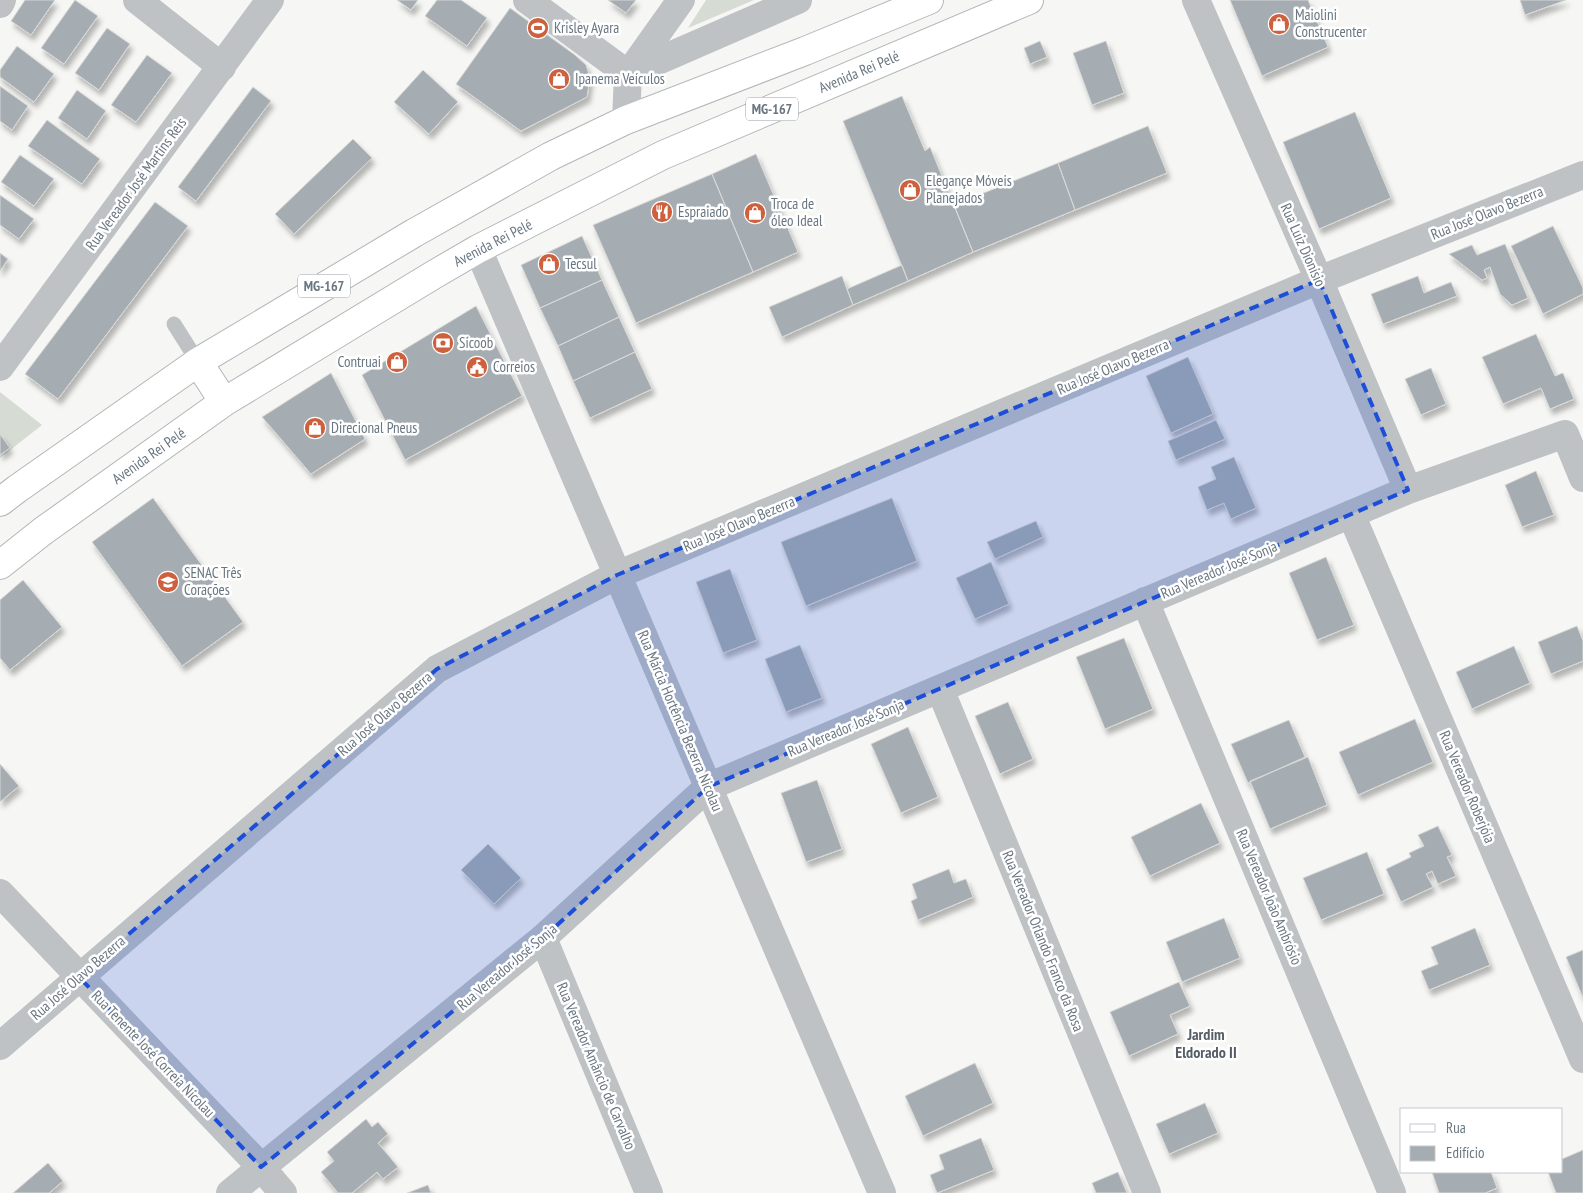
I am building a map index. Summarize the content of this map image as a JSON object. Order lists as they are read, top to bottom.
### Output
{
  "streets": {
    "main road": ["Avenida Rei Pelé", "MG-167"],
    "street": [
      "Rua Vereador José Martins Reis",
      "Rua José Olavo Bezerra",
      "Rua Luiz Dionísio",
      "Rua Vereador José Sonja",
      "Rua Márcia Hortência Bezerra Nicolau",
      "Rua Vereador Roberjóia",
      "Rua Vereador João Ambrósio",
      "Rua Vereador Orlando Franco da Rosa",
      "Rua Tenente José Correia Nicolau",
      "Rua Vereador Amâncio de Carvalho"
    ]
  },
  "crossings": [
    ["Avenida Rei Pelé", "Rua Márcia Hortência Bezerra Nicolau"],
    ["Rua José Olavo Bezerra", "Rua Luiz Dionísio"],
    ["Rua José Olavo Bezerra", "Rua Márcia Hortência Bezerra Nicolau"],
    ["Rua José Olavo Bezerra", "Rua Tenente José Correia Nicolau"],
    ["Rua Luiz Dionísio", "Rua Vereador José Sonja"],
    ["Rua Vereador José Sonja", "Rua Márcia Hortência Bezerra Nicolau"],
    ["Rua Vereador José Sonja", "Rua Vereador Roberjóia"],
    ["Rua Vereador José Sonja", "Rua Vereador João Ambrósio"],
    ["Rua Vereador José Sonja", "Rua Vereador Orlando Franco da Rosa"],
    ["Rua Vereador José Sonja", "Rua Tenente José Correia Nicolau"],
    ["Rua Vereador José Sonja", "Rua Vereador Amâncio de Carvalho"]
  ],
  "districts": ["Jardim Eldorado II"],
  "places": {
    "shop": [
      "Maiolini Construcenter",
      "Ipanema Veículos",
      "Elegançe Móveis Planejados",
      "Troca de óleo Ideal",
      "Tecsul",
      "Contruai",
      "Direcional Pneus"
    ],
    "sports": ["Krisley Ayara"],
    "restaurant": ["Espraiado"],
    "bank": ["Sicoob"],
    "public building": ["Correios"],
    "school or university": ["SENAC Três Corações"]
  },
  "legend": ["Rua", "Edifício"]
}
